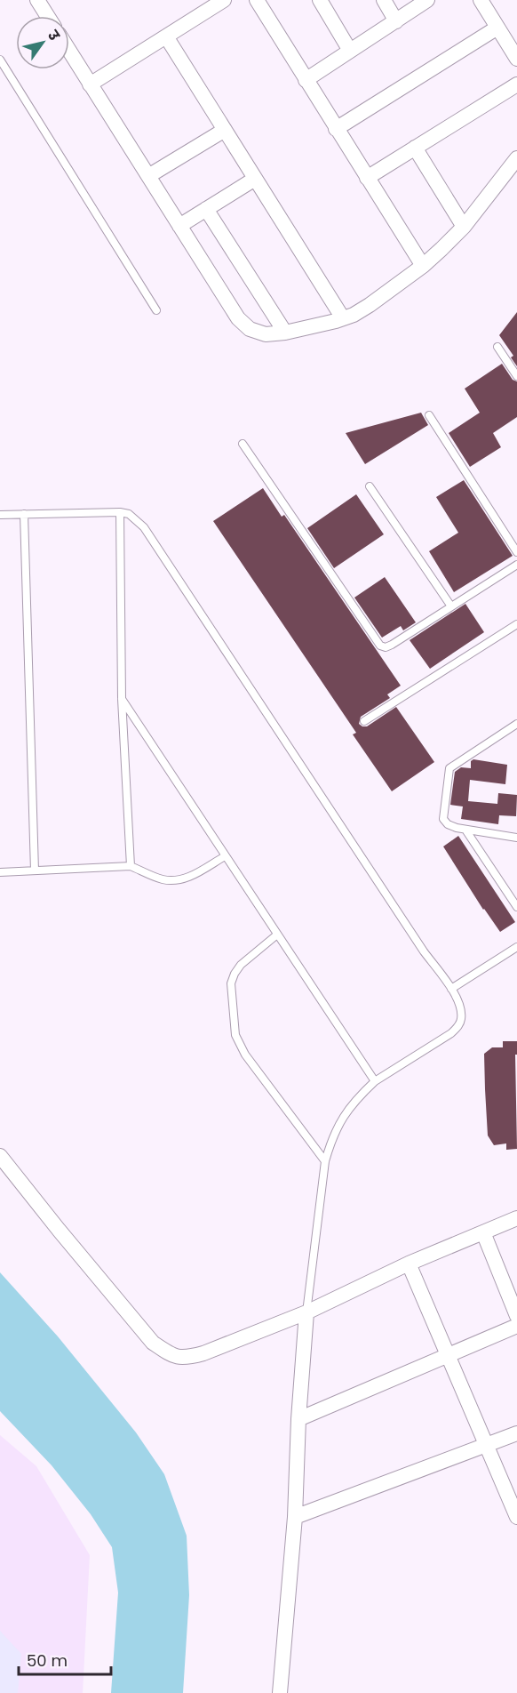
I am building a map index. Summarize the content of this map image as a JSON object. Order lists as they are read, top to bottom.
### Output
{
  "scale_bar": "50 m",
  "north": "top right"
}
